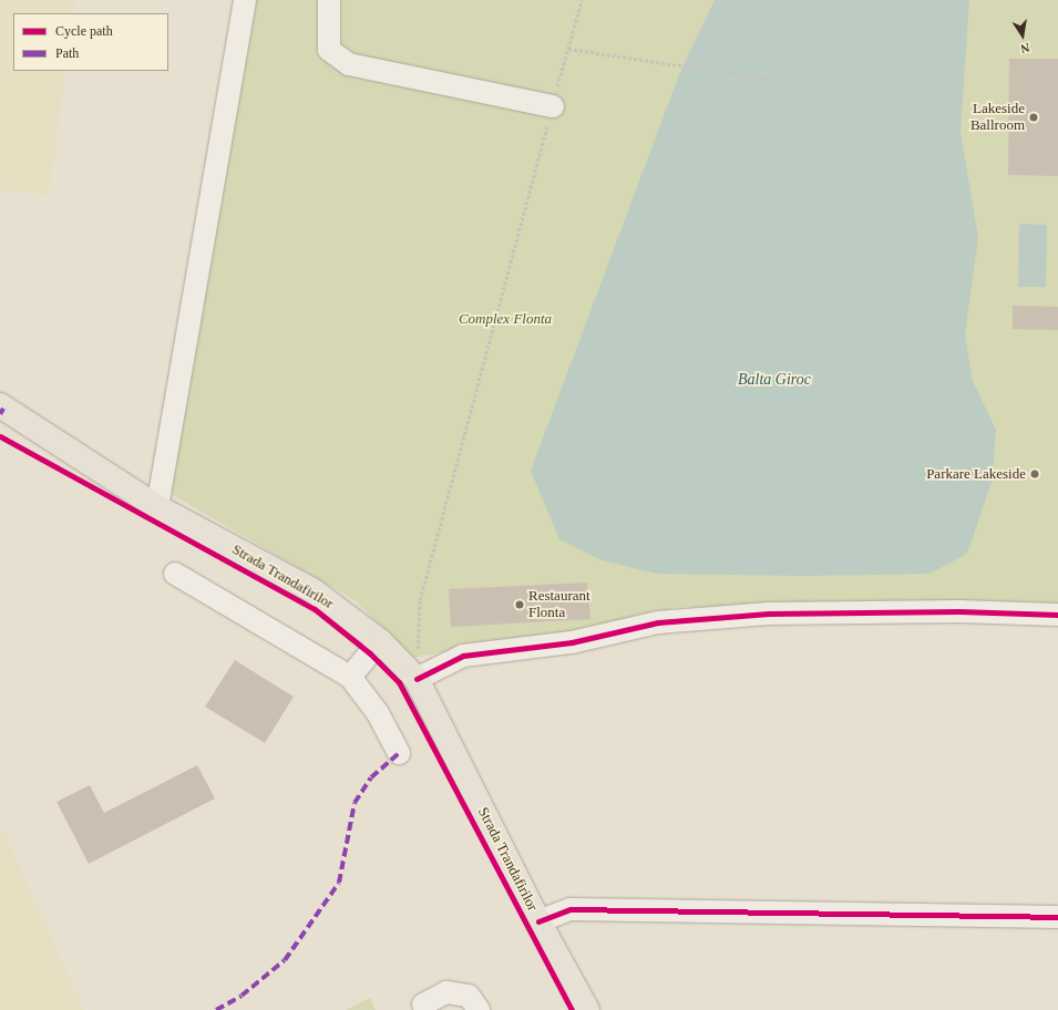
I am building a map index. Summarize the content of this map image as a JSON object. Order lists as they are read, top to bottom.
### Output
{
  "streets": {
    "main road": ["Strada Trandafirilor"]
  },
  "water": ["Balta Giroc"],
  "parks": ["Complex Flonta"],
  "places": ["Lakeside Ballroom", "Parkare Lakeside", "Restaurant Flonta"],
  "legend": ["Cycle path", "Path"],
  "north": "bottom"
}
